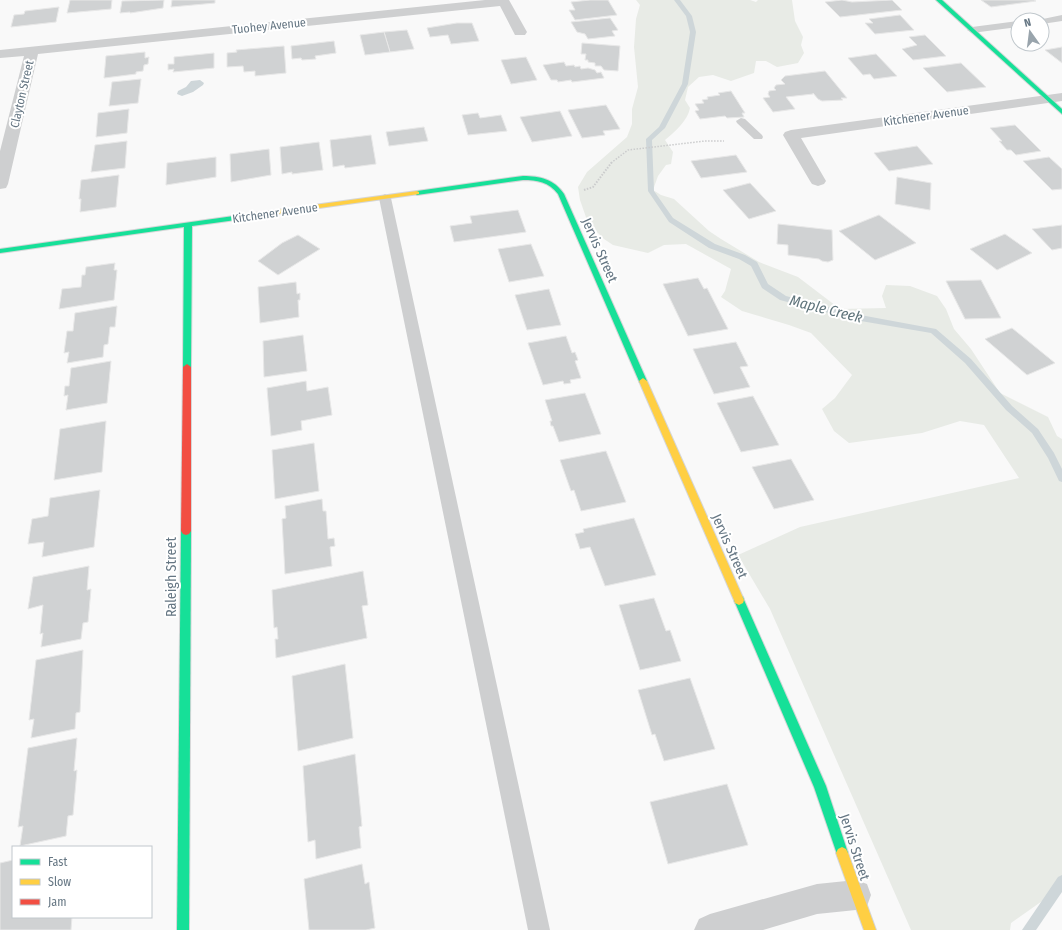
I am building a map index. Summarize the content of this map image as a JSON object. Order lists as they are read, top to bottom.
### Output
{
  "streets": {
    "street": [
      "Tuohey Avenue",
      "Clayton Street",
      "Kitchener Avenue",
      "Jervis Street",
      "Raleigh Street"
    ]
  },
  "crossings": [
    ["Tuohey Avenue", "Clayton Street"],
    ["Kitchener Avenue", "Jervis Street"],
    ["Kitchener Avenue", "Raleigh Street"]
  ],
  "water": ["Maple Creek"],
  "legend": ["Fast", "Slow", "Jam"],
  "north": "top"
}
